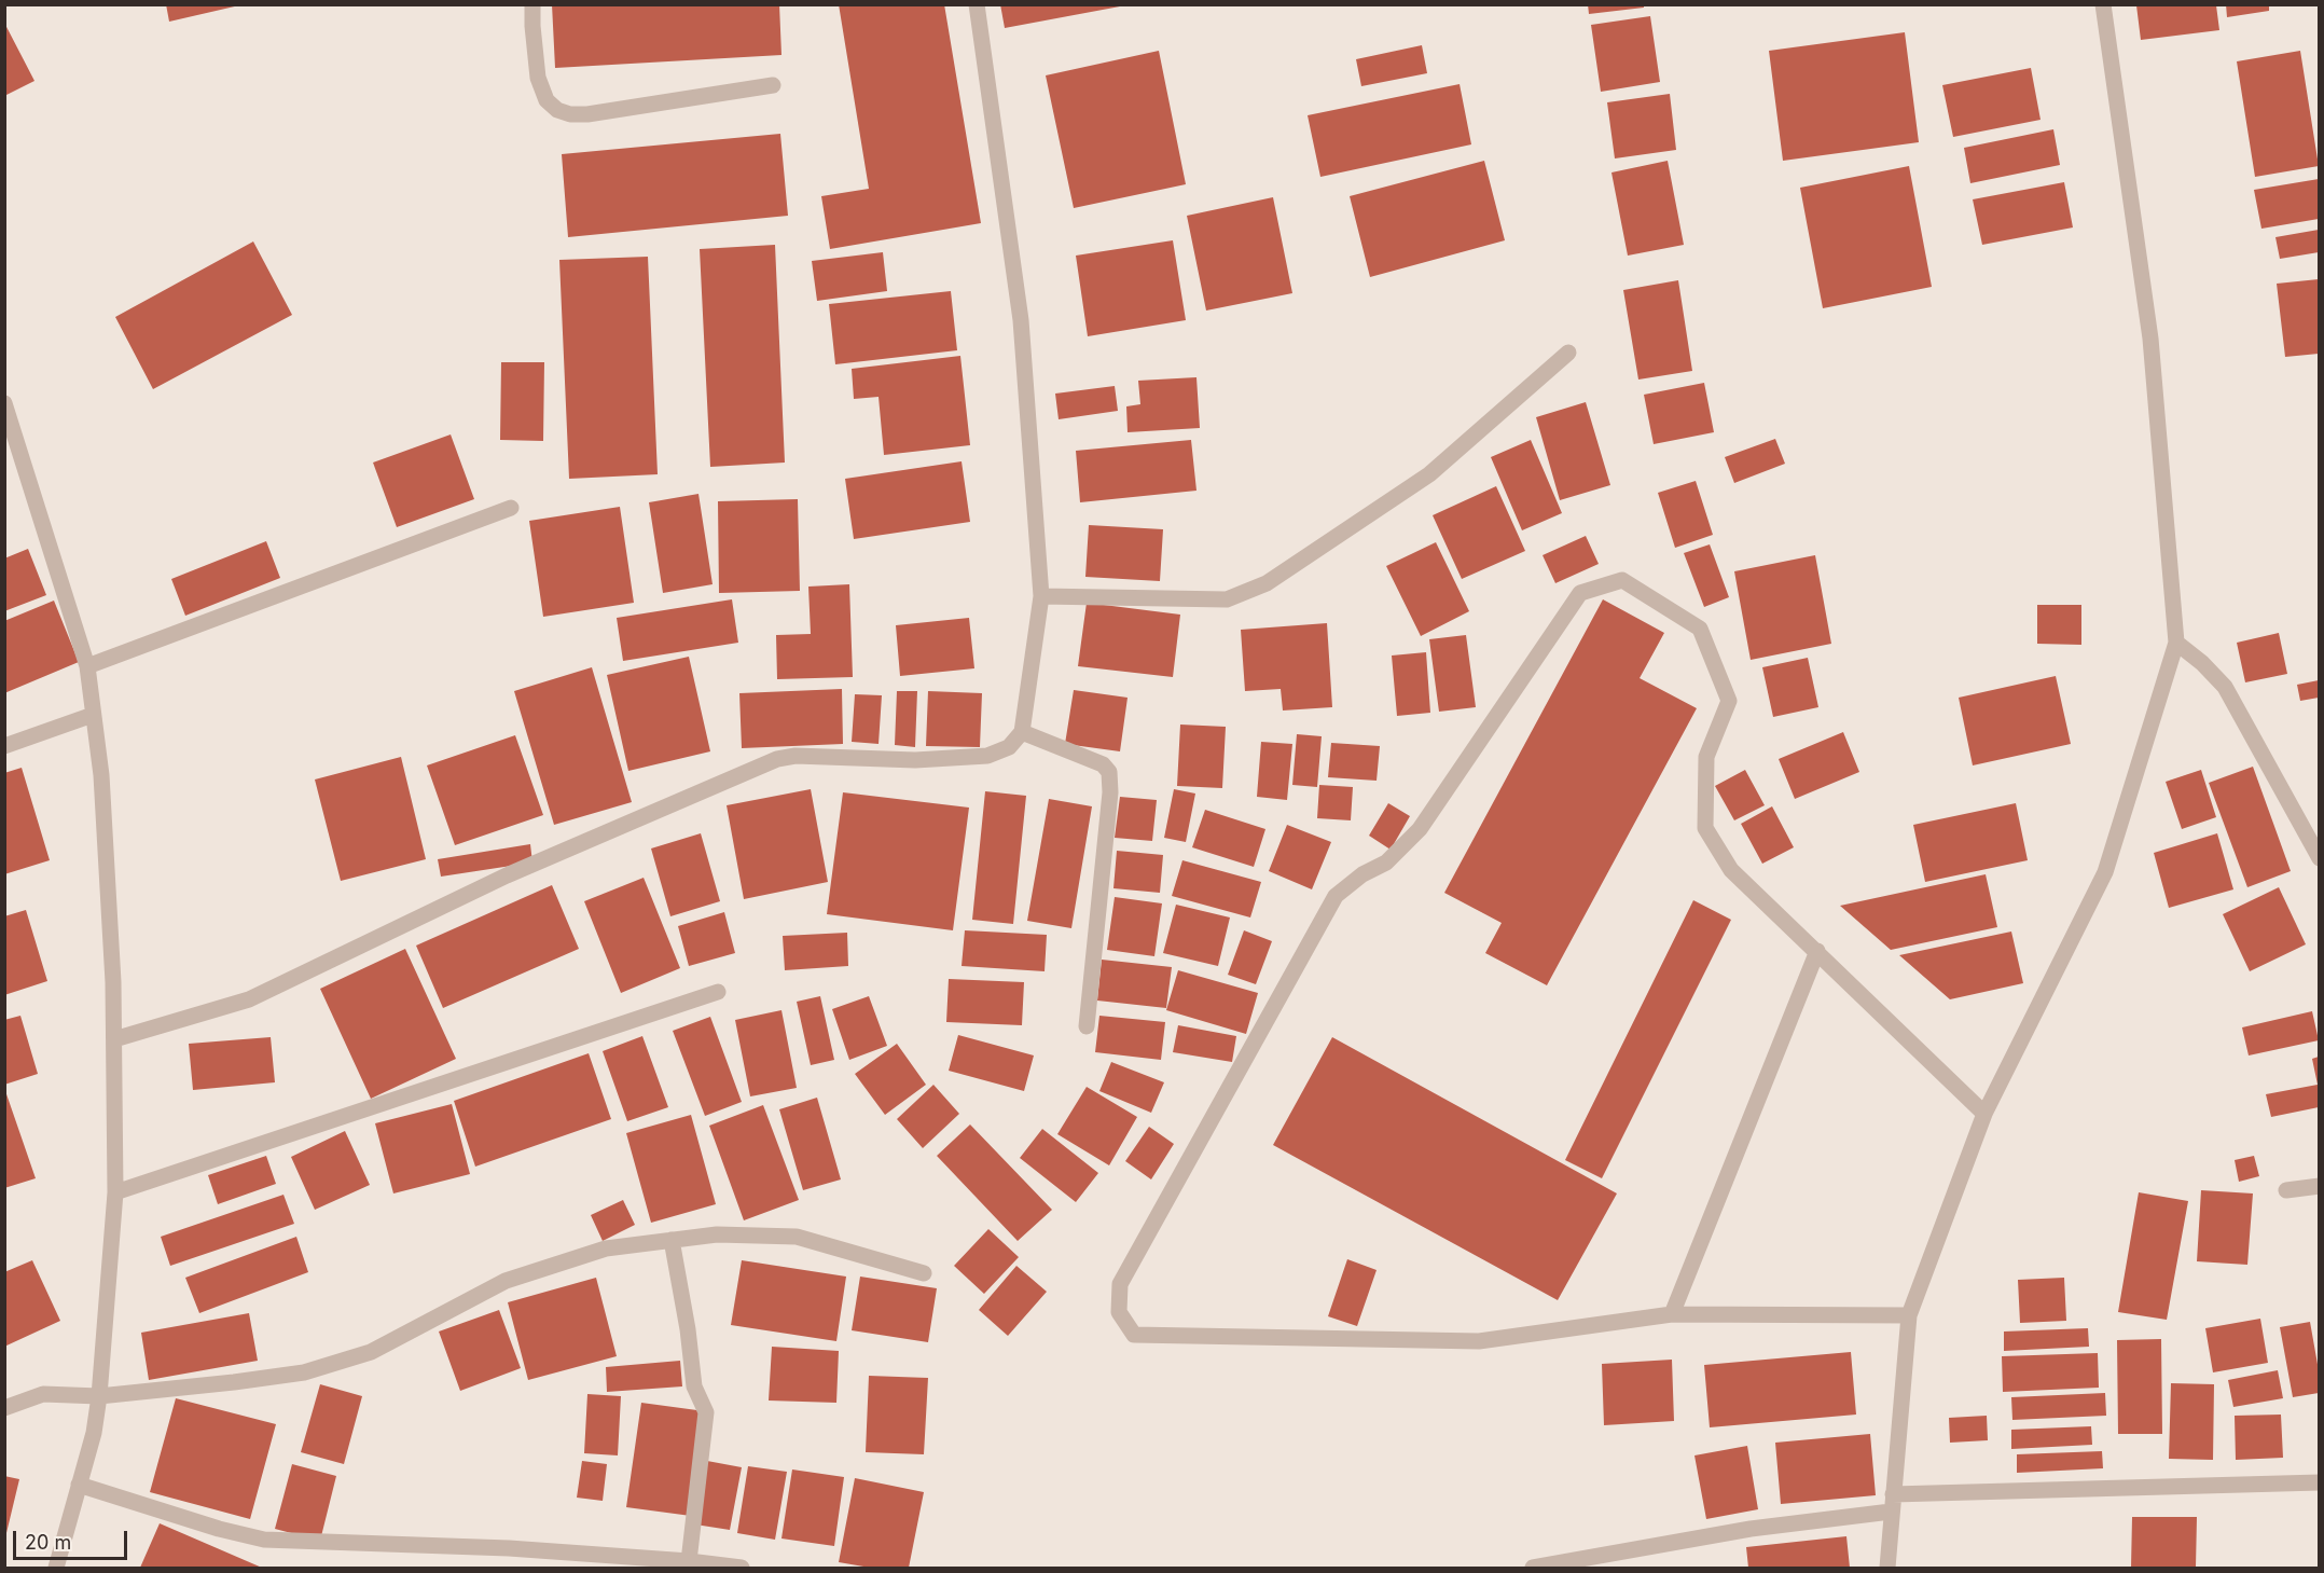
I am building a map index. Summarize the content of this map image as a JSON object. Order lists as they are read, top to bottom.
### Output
{
  "scale_bar": "20 m"
}
